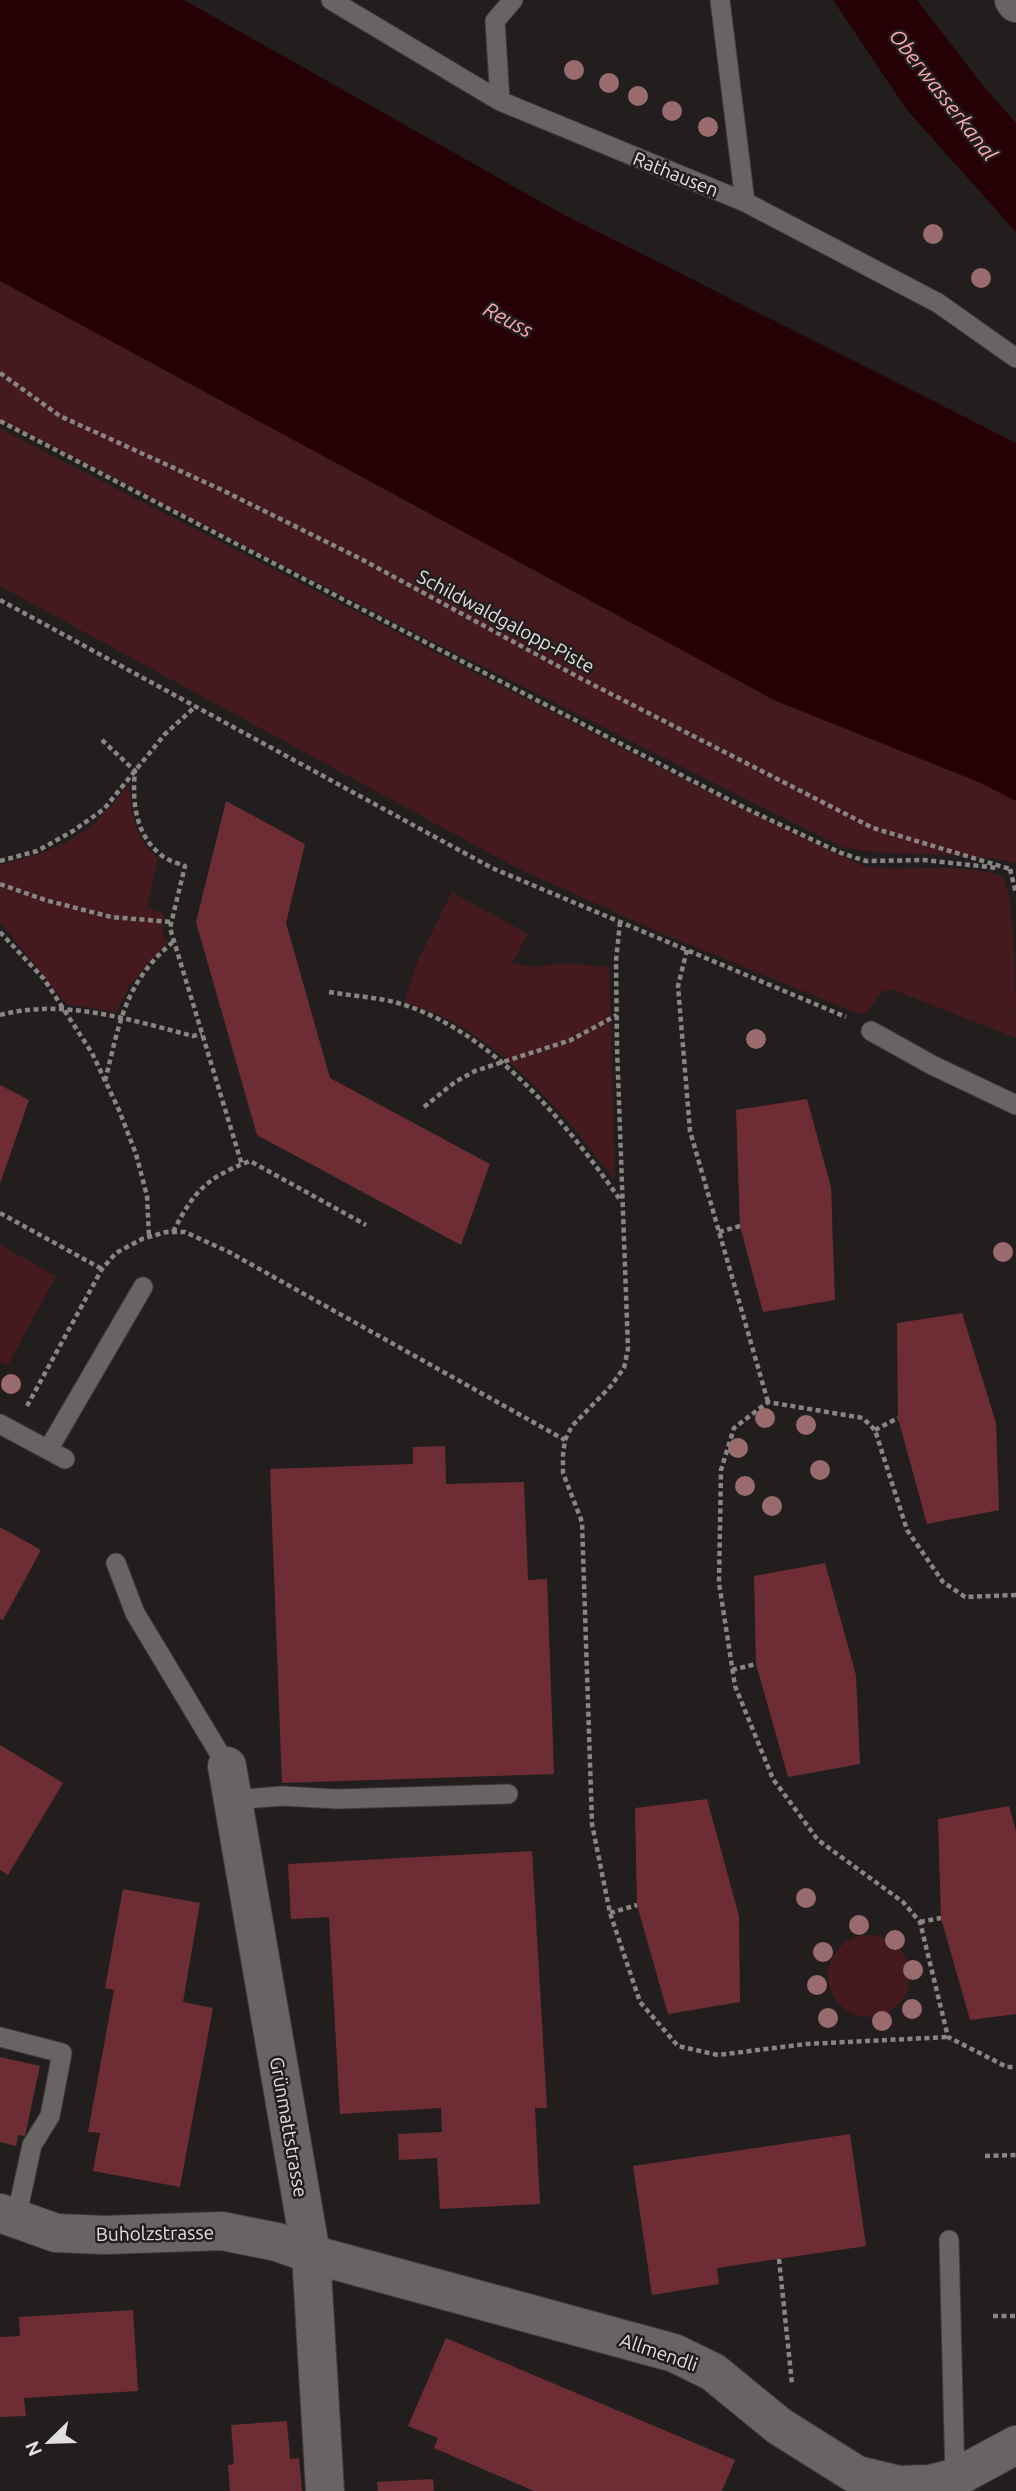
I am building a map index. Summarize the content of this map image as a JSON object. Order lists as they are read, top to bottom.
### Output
{
  "streets": {
    "street": ["Grünmattstrasse", "Buholzstrasse", "Allmendli"],
    "lane": ["Rathausen"],
    "path": ["Schildwaldgalopp-Piste"]
  },
  "crossings": [
    ["Grünmattstrasse", "Buholzstrasse"],
    ["Grünmattstrasse", "Allmendli"],
    ["Buholzstrasse", "Allmendli"]
  ],
  "water": ["Oberwasserkanal", "Reuss"],
  "north": "bottom left"
}
